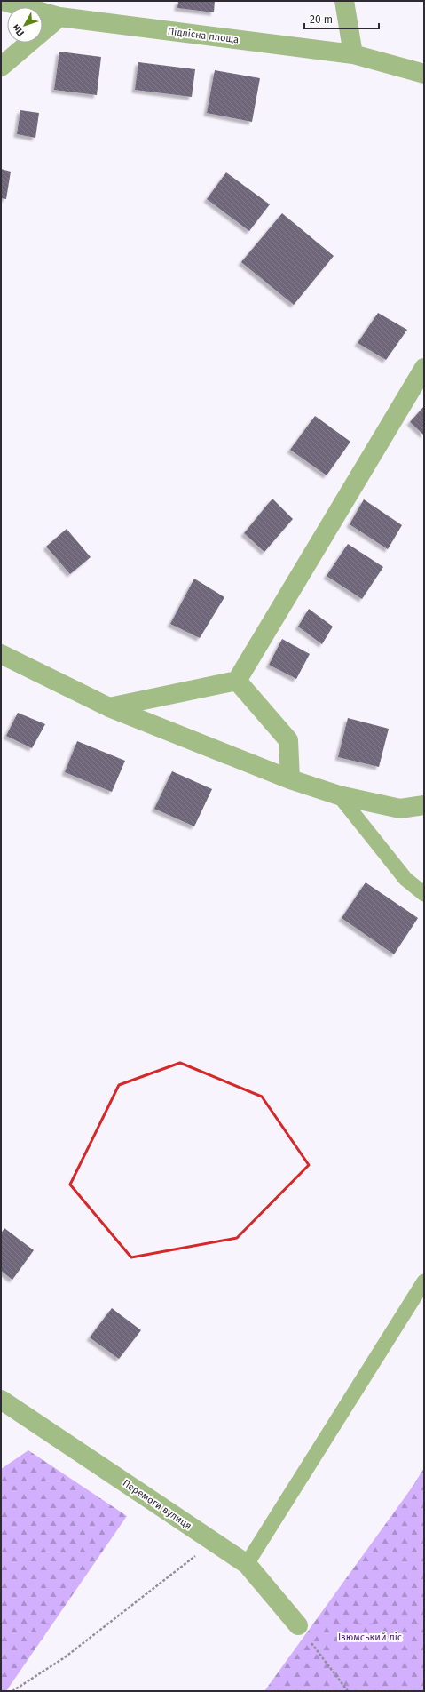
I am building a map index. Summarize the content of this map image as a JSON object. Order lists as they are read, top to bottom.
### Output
{
  "streets": {
    "street": ["Підлісна площа", "Перемоги вулиця"]
  },
  "parks": ["Ізюмський ліс"],
  "scale_bar": "20 m",
  "north": "bottom left"
}
